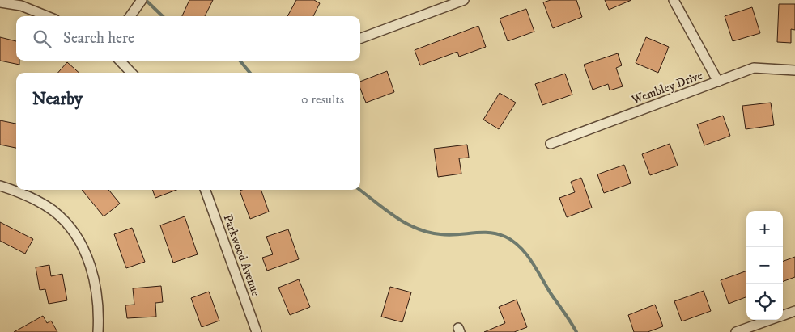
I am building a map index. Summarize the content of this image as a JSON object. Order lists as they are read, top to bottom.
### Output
{
  "streets": {
    "street": ["Wembley Drive", "Parkwood Avenue"]
  },
  "page": {
    "search": "Search here",
    "heading": ["Nearby", "0 results"],
    "map_buttons": ["+", "−"]
  }
}
